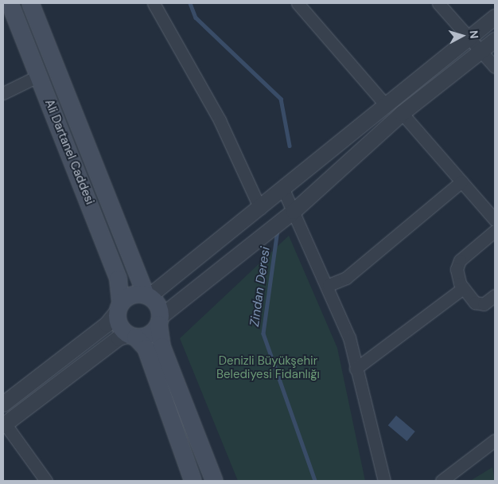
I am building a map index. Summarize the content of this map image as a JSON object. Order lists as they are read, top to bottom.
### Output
{
  "streets": {
    "main road": ["Ali Dartanel Caddesi"]
  },
  "water": ["Zindan Deresi"],
  "parks": ["Denizli Büyükşehir Belediyesi Fidanlığı"],
  "north": "right"
}
